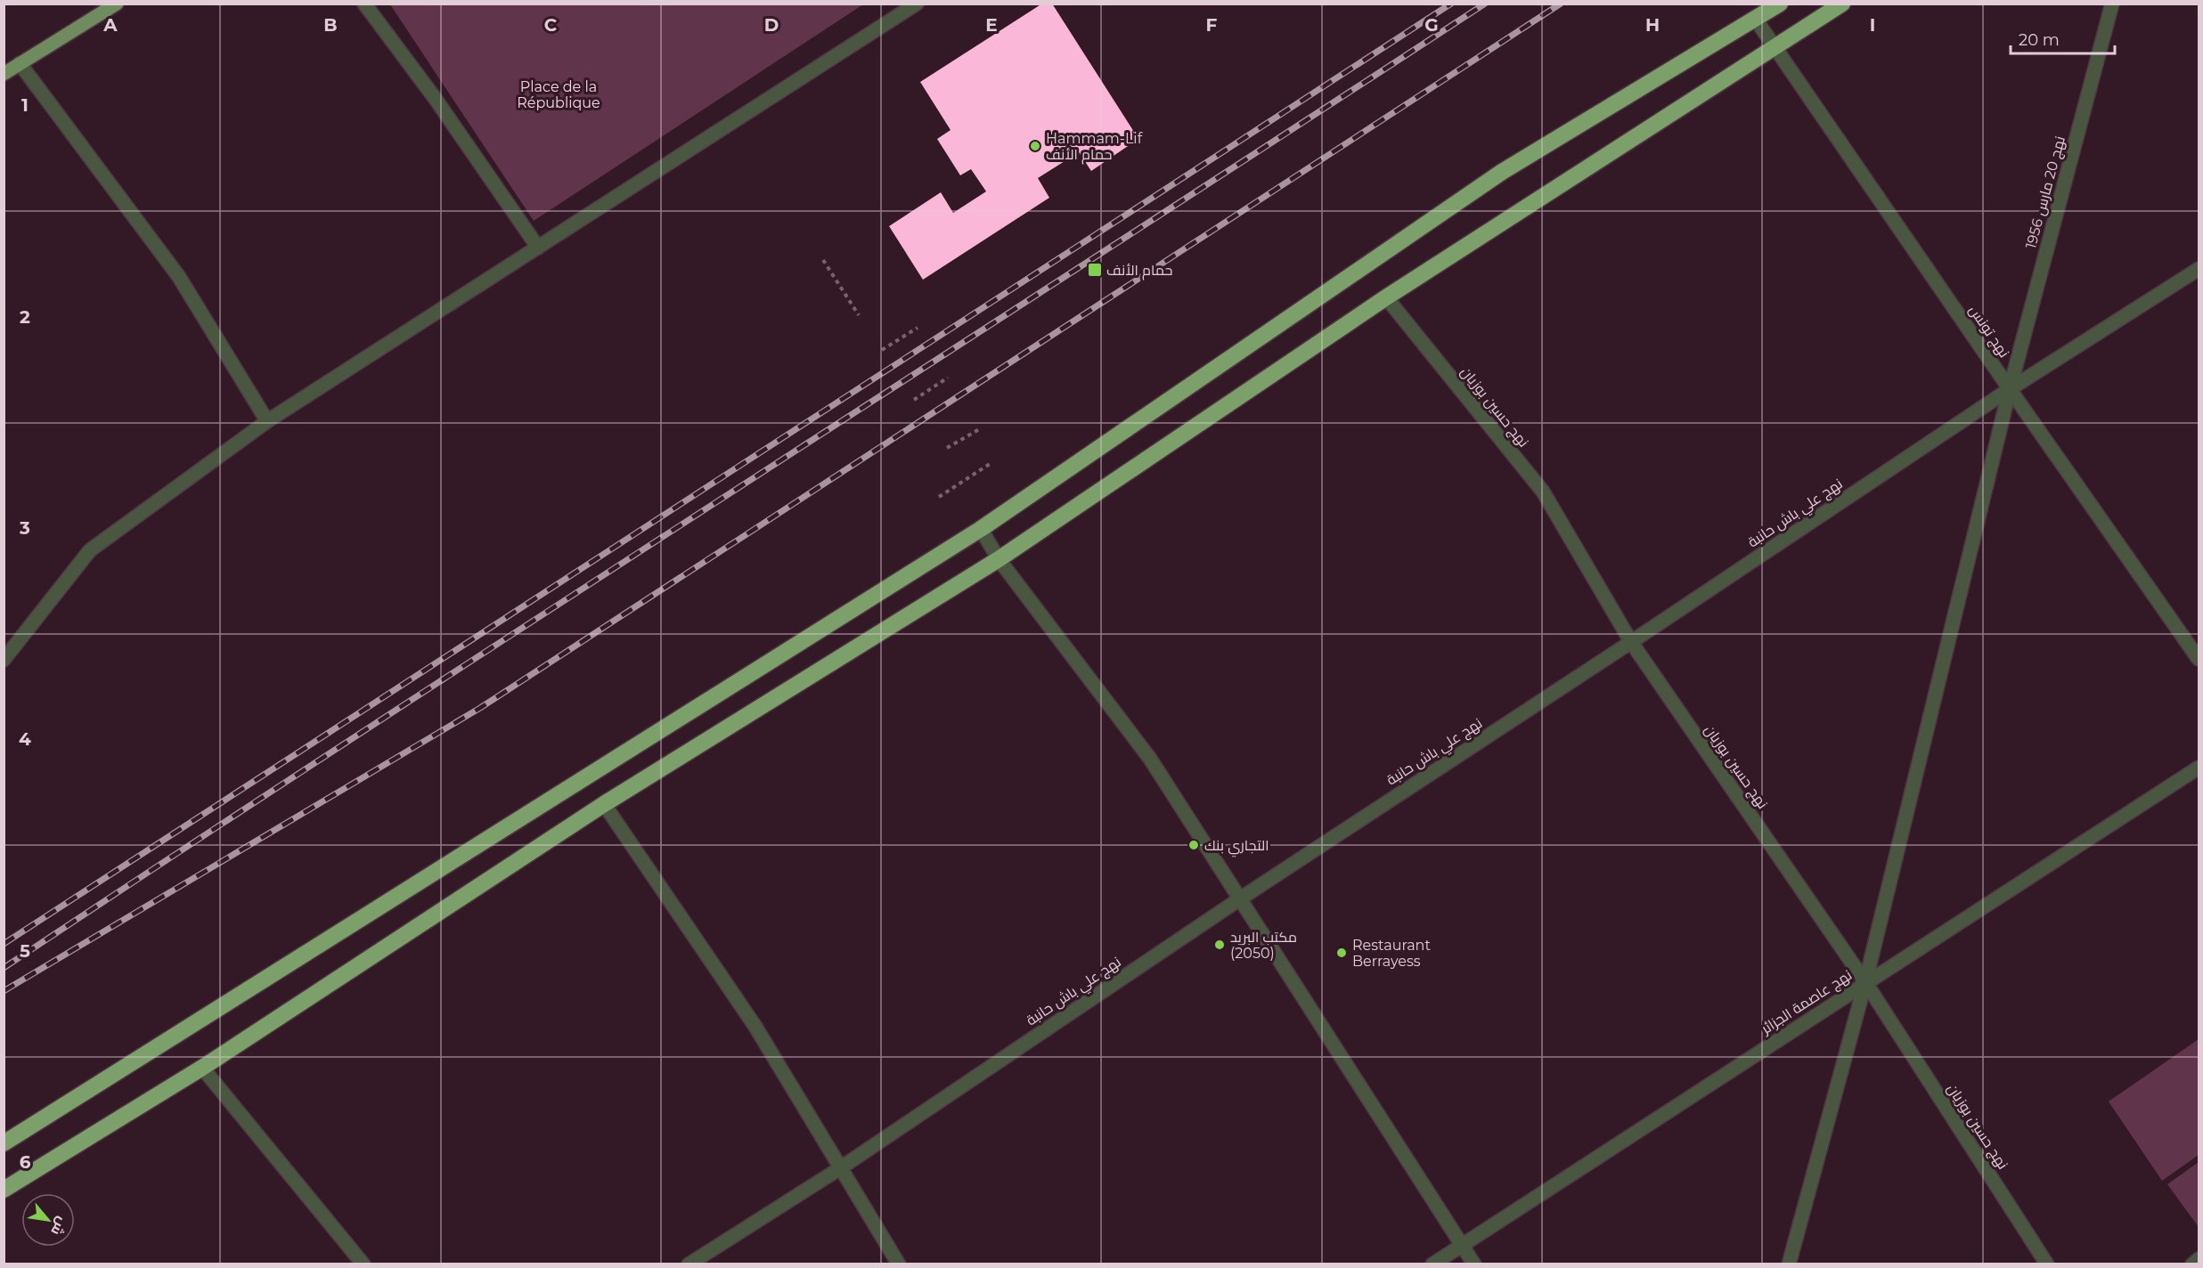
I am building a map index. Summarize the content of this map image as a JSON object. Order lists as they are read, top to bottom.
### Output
{
  "streets": {
    "street": [
      "نهج 20 مارس 1956",
      "نهج تونس",
      "نهج حسين بوزيان",
      "نهج علي باش حانبة",
      "نهج عاصمة الجزائر"
    ]
  },
  "crossings": [
    ["نهج 20 مارس 1956", "نهج تونس"],
    ["نهج 20 مارس 1956", "نهج حسين بوزيان"],
    ["نهج 20 مارس 1956", "نهج علي باش حانبة"],
    ["نهج 20 مارس 1956", "نهج عاصمة الجزائر"],
    ["نهج تونس", "نهج علي باش حانبة"],
    ["نهج حسين بوزيان", "نهج علي باش حانبة"],
    ["نهج حسين بوزيان", "نهج عاصمة الجزائر"]
  ],
  "parks": ["Place de la République"],
  "places": {
    "other": [
      "Hammam-Lif حمام الأنف",
      "التجاري بنك",
      "مكتب البريد (2050)",
      "Restaurant Berrayess"
    ],
    "transit": ["حمام الأنف"]
  },
  "scale_bar": "20 m",
  "north": "bottom right",
  "grid": {
    "columns": [
      "A",
      "B",
      "C",
      "D",
      "E",
      "F",
      "G",
      "H",
      "I"
    ],
    "rows": [
      "1",
      "2",
      "3",
      "4",
      "5",
      "6"
    ]
  }
}
